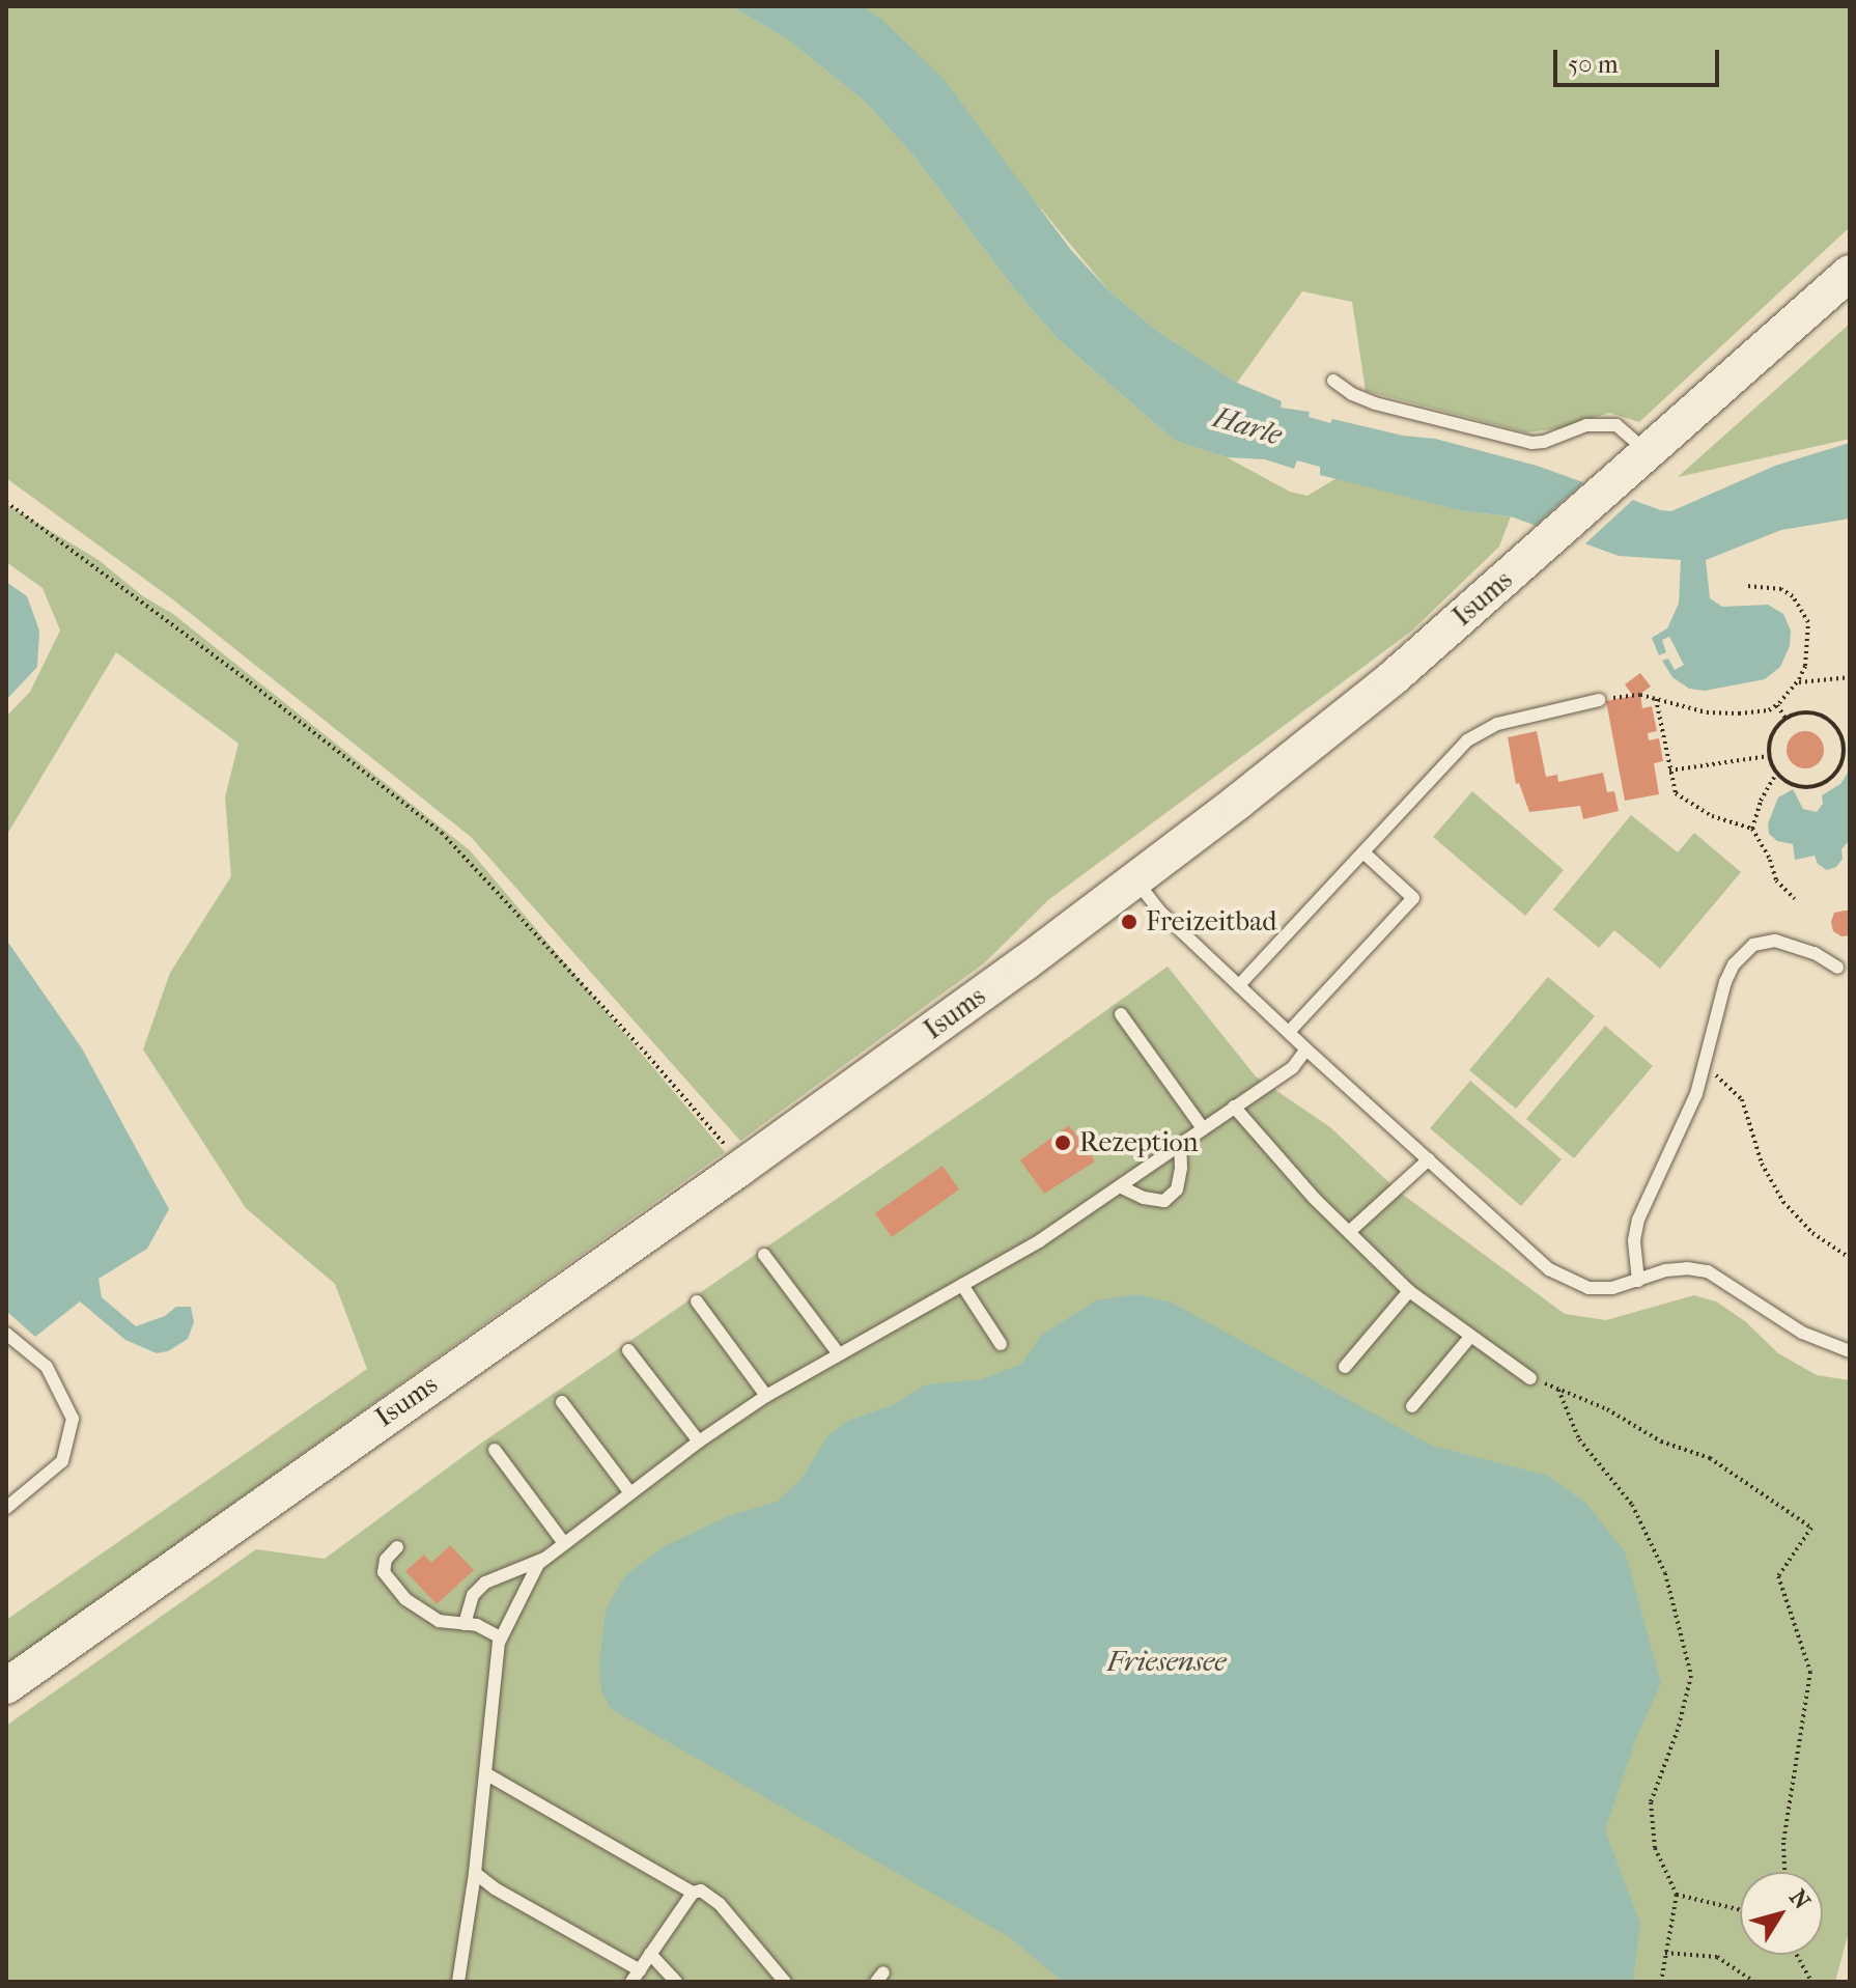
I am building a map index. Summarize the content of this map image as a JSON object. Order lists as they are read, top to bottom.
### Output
{
  "streets": {
    "main road": ["Isums"]
  },
  "water": ["Harle", "Friesensee"],
  "places": ["Freizeitbad", "Rezeption"],
  "scale_bar": "50 m",
  "north": "top right"
}
